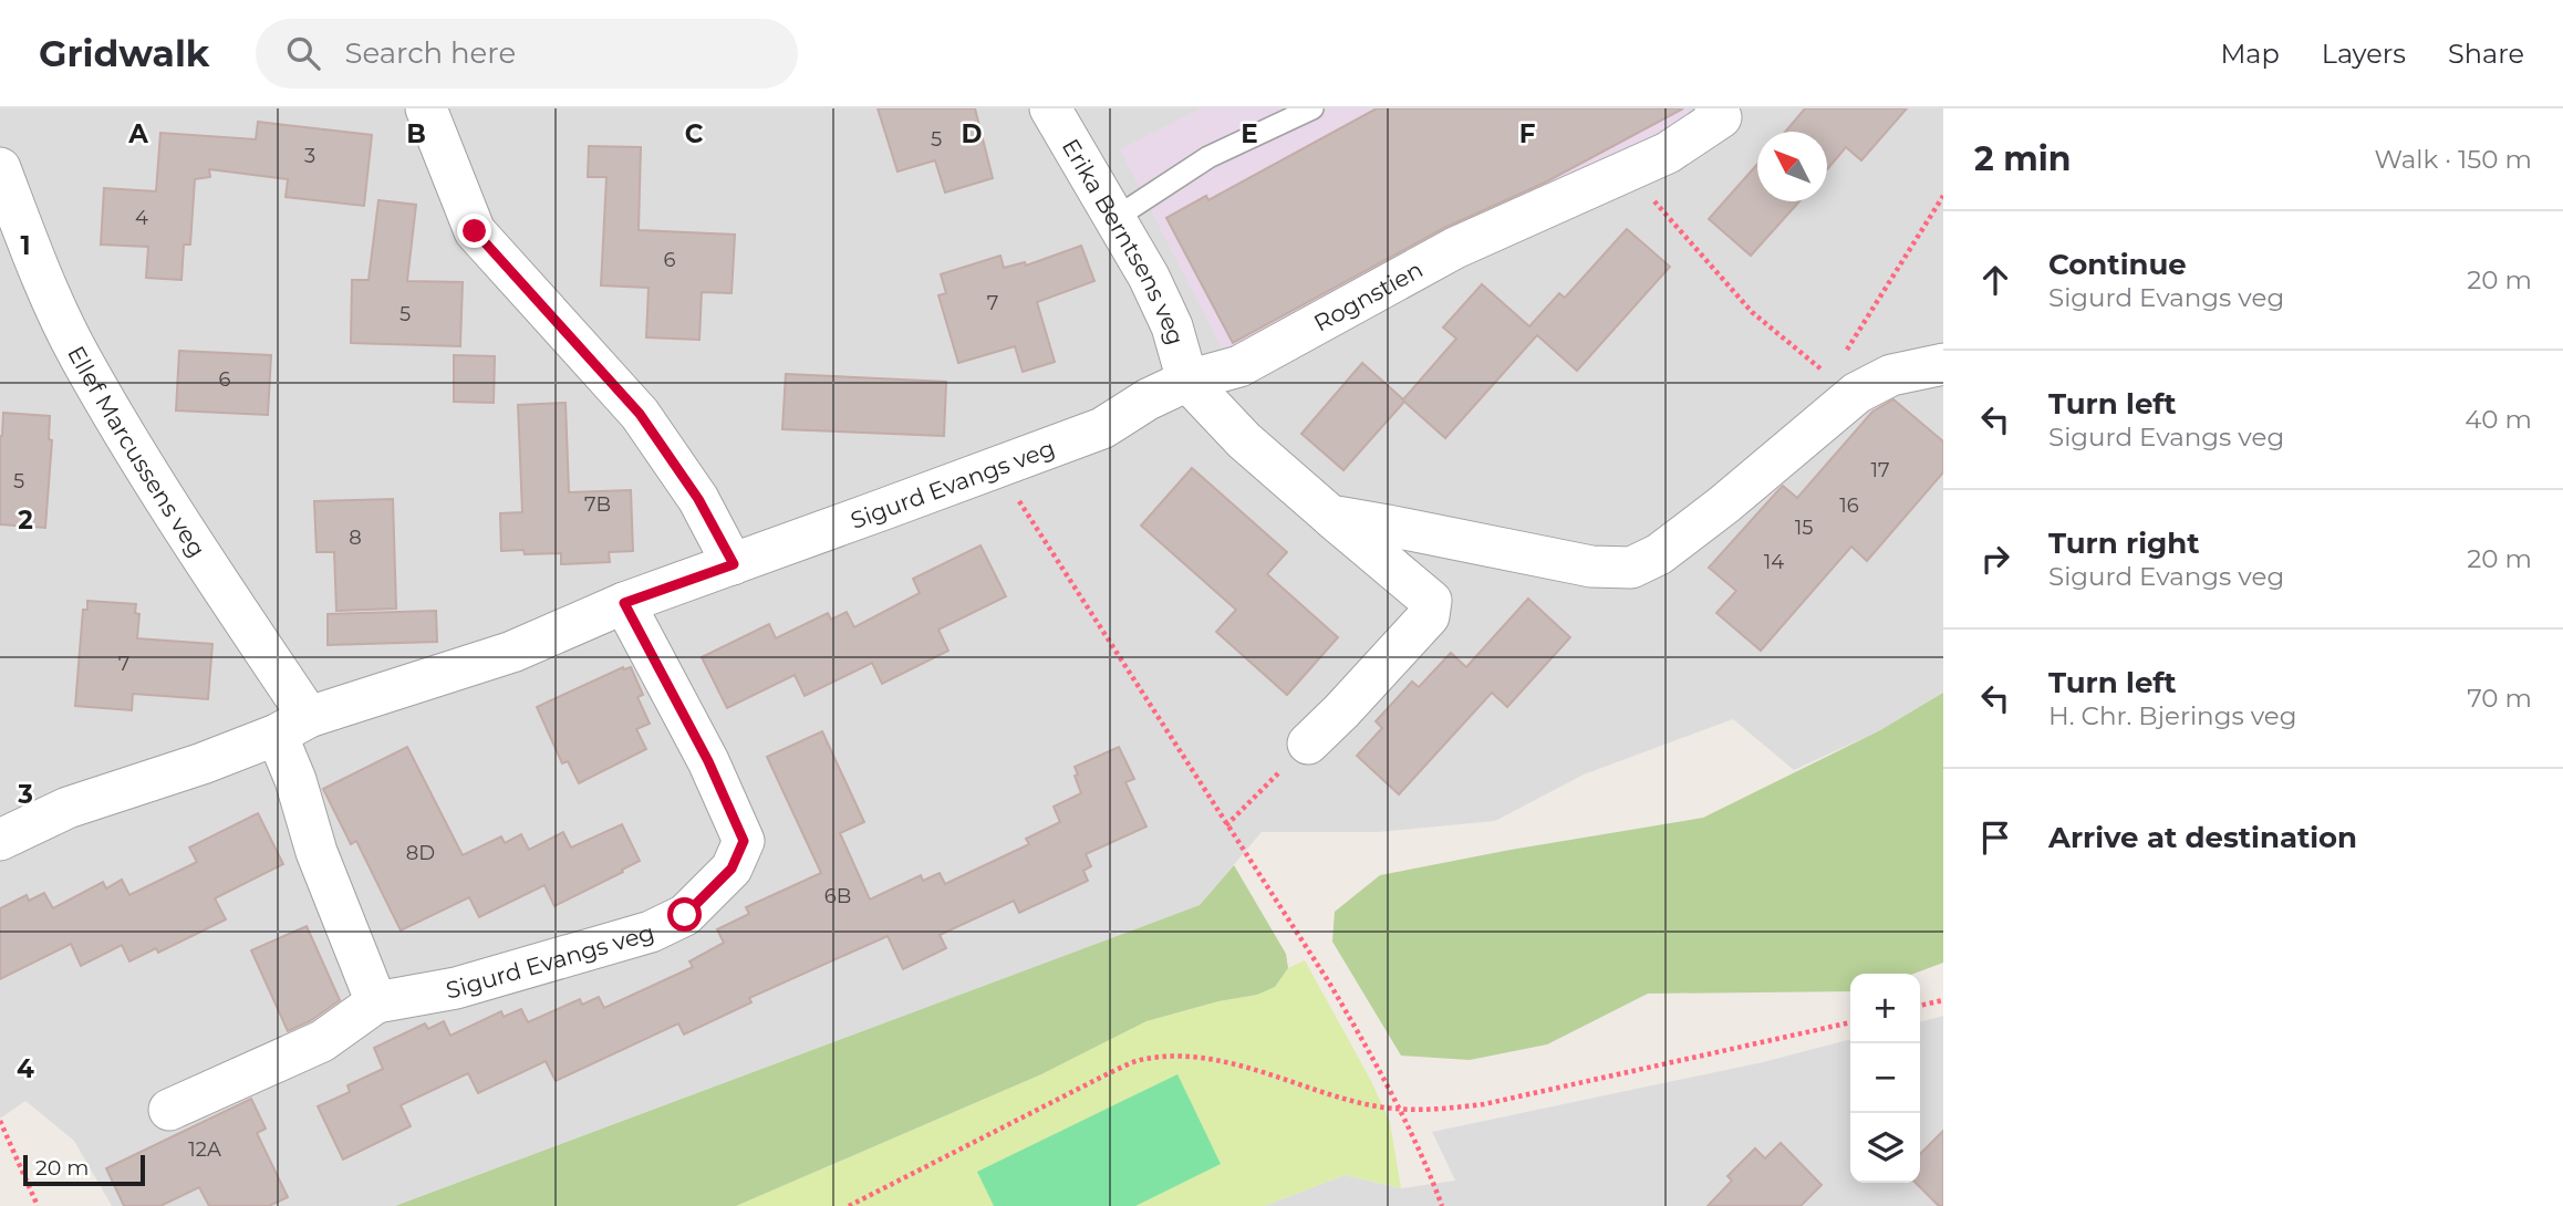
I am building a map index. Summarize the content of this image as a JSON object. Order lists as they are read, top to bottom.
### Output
{
  "streets": {
    "street": [
      "Erika Berntsens veg",
      "Rognstien",
      "Ellef Marcussens veg",
      "Sigurd Evangs veg"
    ]
  },
  "crossings": [
    ["Erika Berntsens veg", "Rognstien"],
    ["Erika Berntsens veg", "Sigurd Evangs veg"],
    ["Rognstien", "Sigurd Evangs veg"],
    ["Ellef Marcussens veg", "Sigurd Evangs veg"]
  ],
  "house_numbers": [
    "5",
    "3",
    "4",
    "6",
    "7",
    "5",
    "6",
    "17",
    "5",
    "7B",
    "16",
    "15",
    "8",
    "14",
    "7",
    "8D",
    "6B",
    "12A"
  ],
  "scale_bar": "20 m",
  "north": "top left",
  "page": {
    "header": "Gridwalk",
    "search": "Search here",
    "nav": ["Map", "Layers", "Share"],
    "heading": ["2 min", "Walk · 150 m"],
    "list": [
      ["Continue", "Sigurd Evangs veg", "20 m"],
      ["Turn left", "Sigurd Evangs veg", "40 m"],
      ["Turn right", "Sigurd Evangs veg", "20 m"],
      ["Turn left", "H. Chr. Bjerings veg", "70 m"],
      "Arrive at destination"
    ],
    "map_buttons": ["+", "−"],
    "scale": "20 m"
  },
  "grid": {
    "columns": [
      "A",
      "B",
      "C",
      "D",
      "E",
      "F"
    ],
    "rows": [
      "1",
      "2",
      "3",
      "4"
    ]
  }
}
